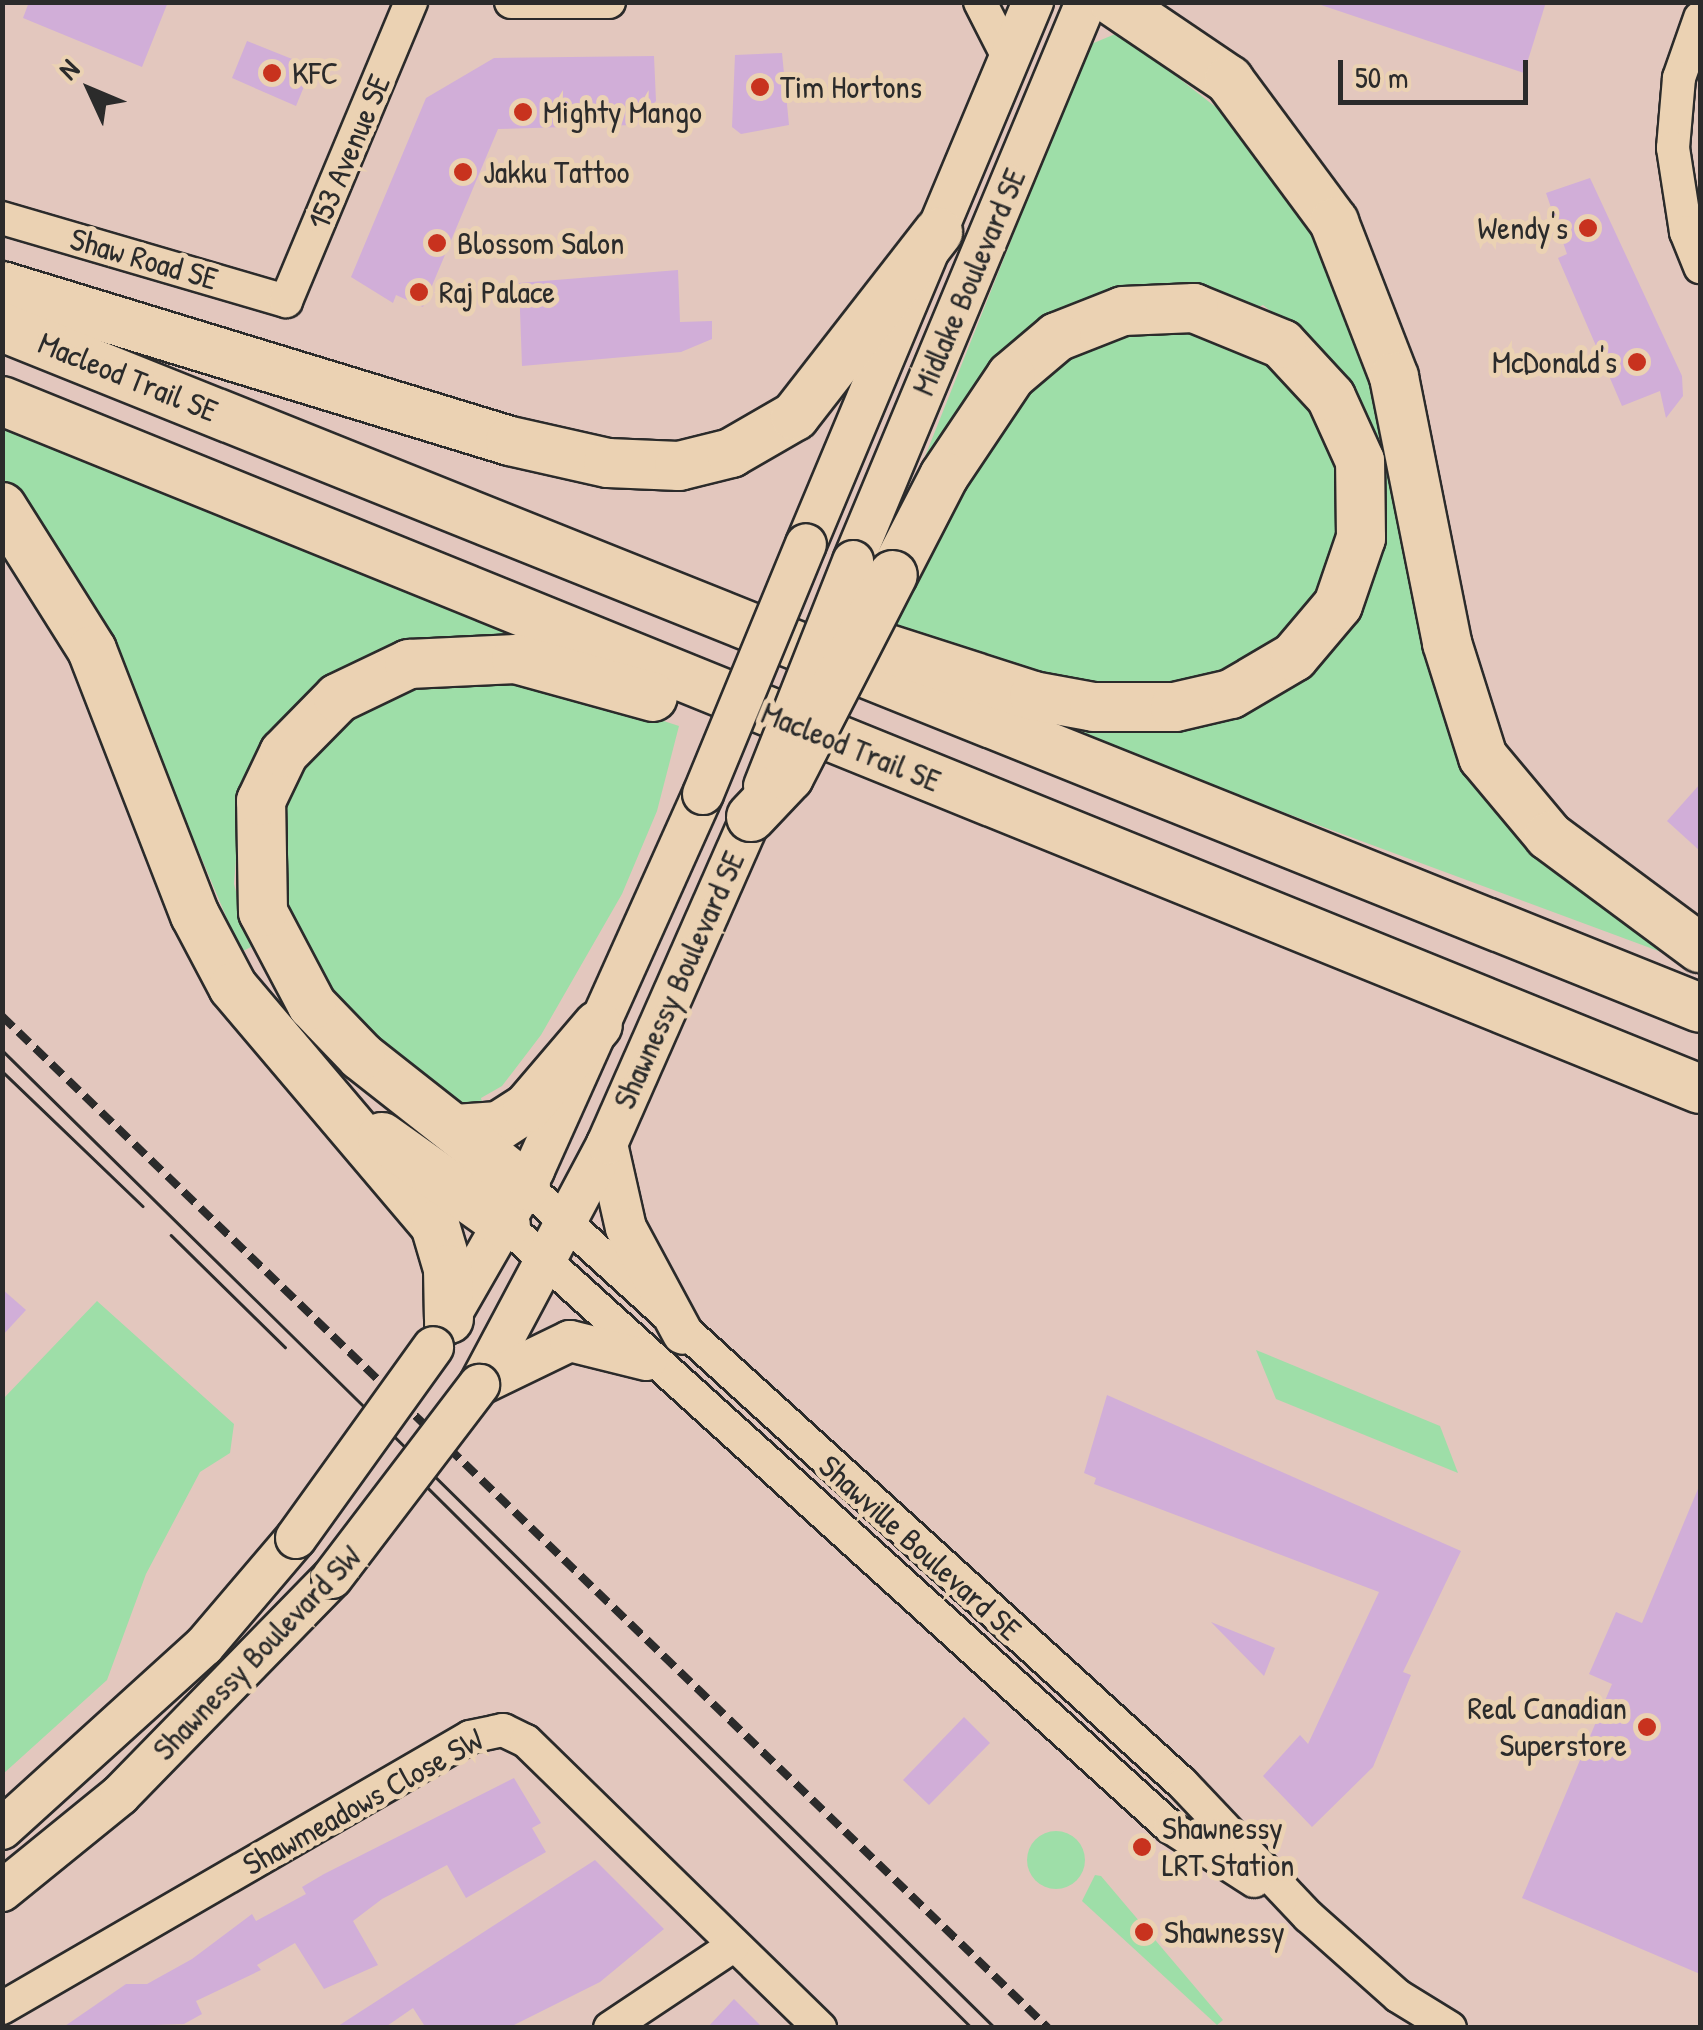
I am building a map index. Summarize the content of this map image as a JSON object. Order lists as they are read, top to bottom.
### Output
{
  "streets": {
    "highway": ["Macleod Trail SE"],
    "main road": ["Midlake Boulevard SE", "Shawnessy Boulevard SE", "Shawnessy Boulevard SW"],
    "street": [
      "153 Avenue SE",
      "Shaw Road SE",
      "Shawville Boulevard SE",
      "Shawmeadows Close SW"
    ]
  },
  "crossings": [
    ["153 Avenue SE", "Shaw Road SE"],
    ["Midlake Boulevard SE", "Shawnessy Boulevard SE"],
    ["Shawnessy Boulevard SE", "Shawville Boulevard SE"],
    ["Shawnessy Boulevard SE", "Shawnessy Boulevard SW"]
  ],
  "places": [
    "KFC",
    "Tim Hortons",
    "Mighty Mango",
    "Jakku Tattoo",
    "Wendy's",
    "Blossom Salon",
    "Raj Palace",
    "McDonald's",
    "Real Canadian Superstore",
    "Shawnessy LRT Station",
    "Shawnessy"
  ],
  "scale_bar": "50 m",
  "north": "top left"
}
